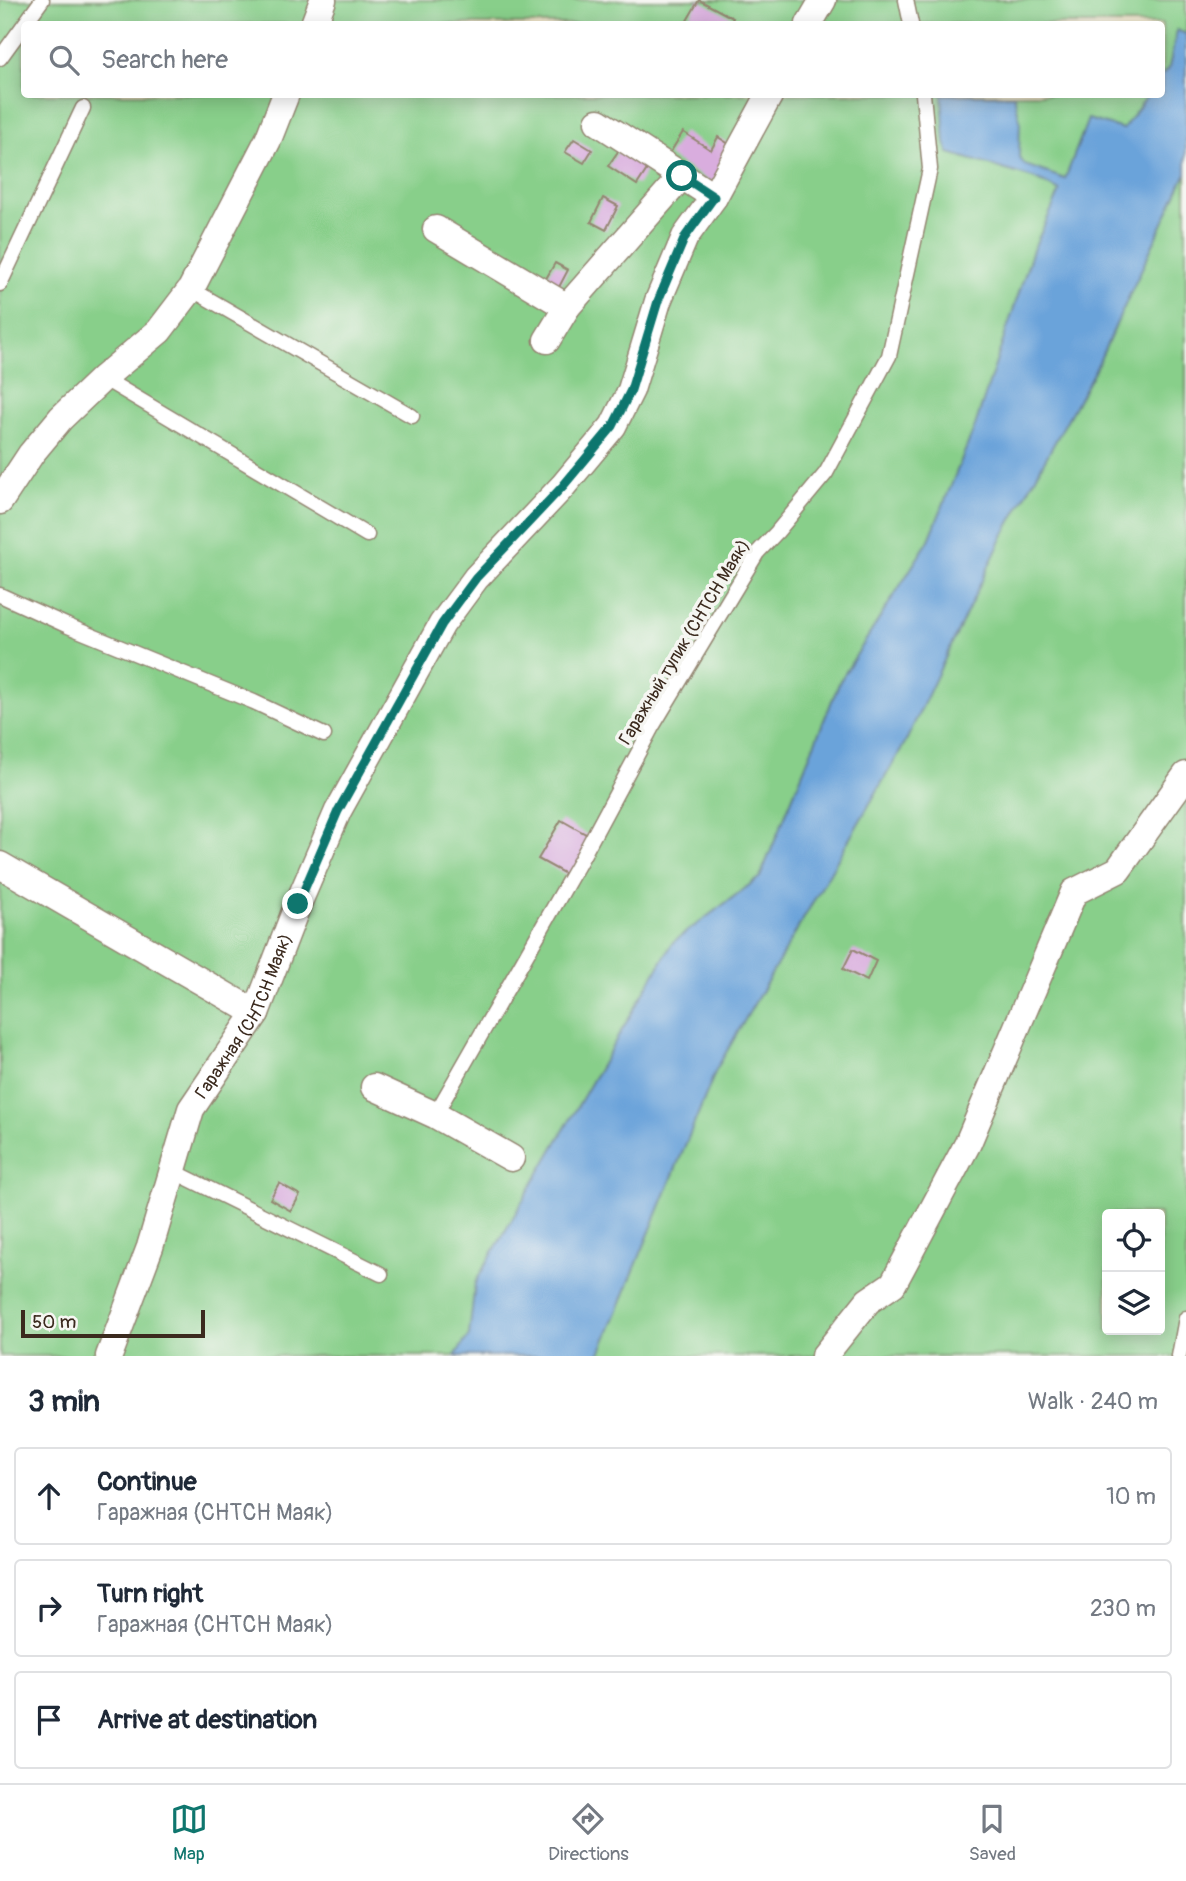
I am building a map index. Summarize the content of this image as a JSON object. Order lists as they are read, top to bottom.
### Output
{
  "streets": {
    "street": ["Гаражная (СНТСН Маяк)"],
    "lane": ["Гаражный тупик (СНТСН Маяк)"]
  },
  "scale_bar": "50 m",
  "page": {
    "search": "Search here",
    "scale": "50 m",
    "heading": ["3 min", "Walk · 240 m"],
    "list": [
      ["Continue", "Гаражная (СНТСН Маяк)", "10 m"],
      ["Turn right", "Гаражная (СНТСН Маяк)", "230 m"],
      "Arrive at destination"
    ],
    "nav": ["Map", "Directions", "Saved"]
  }
}
